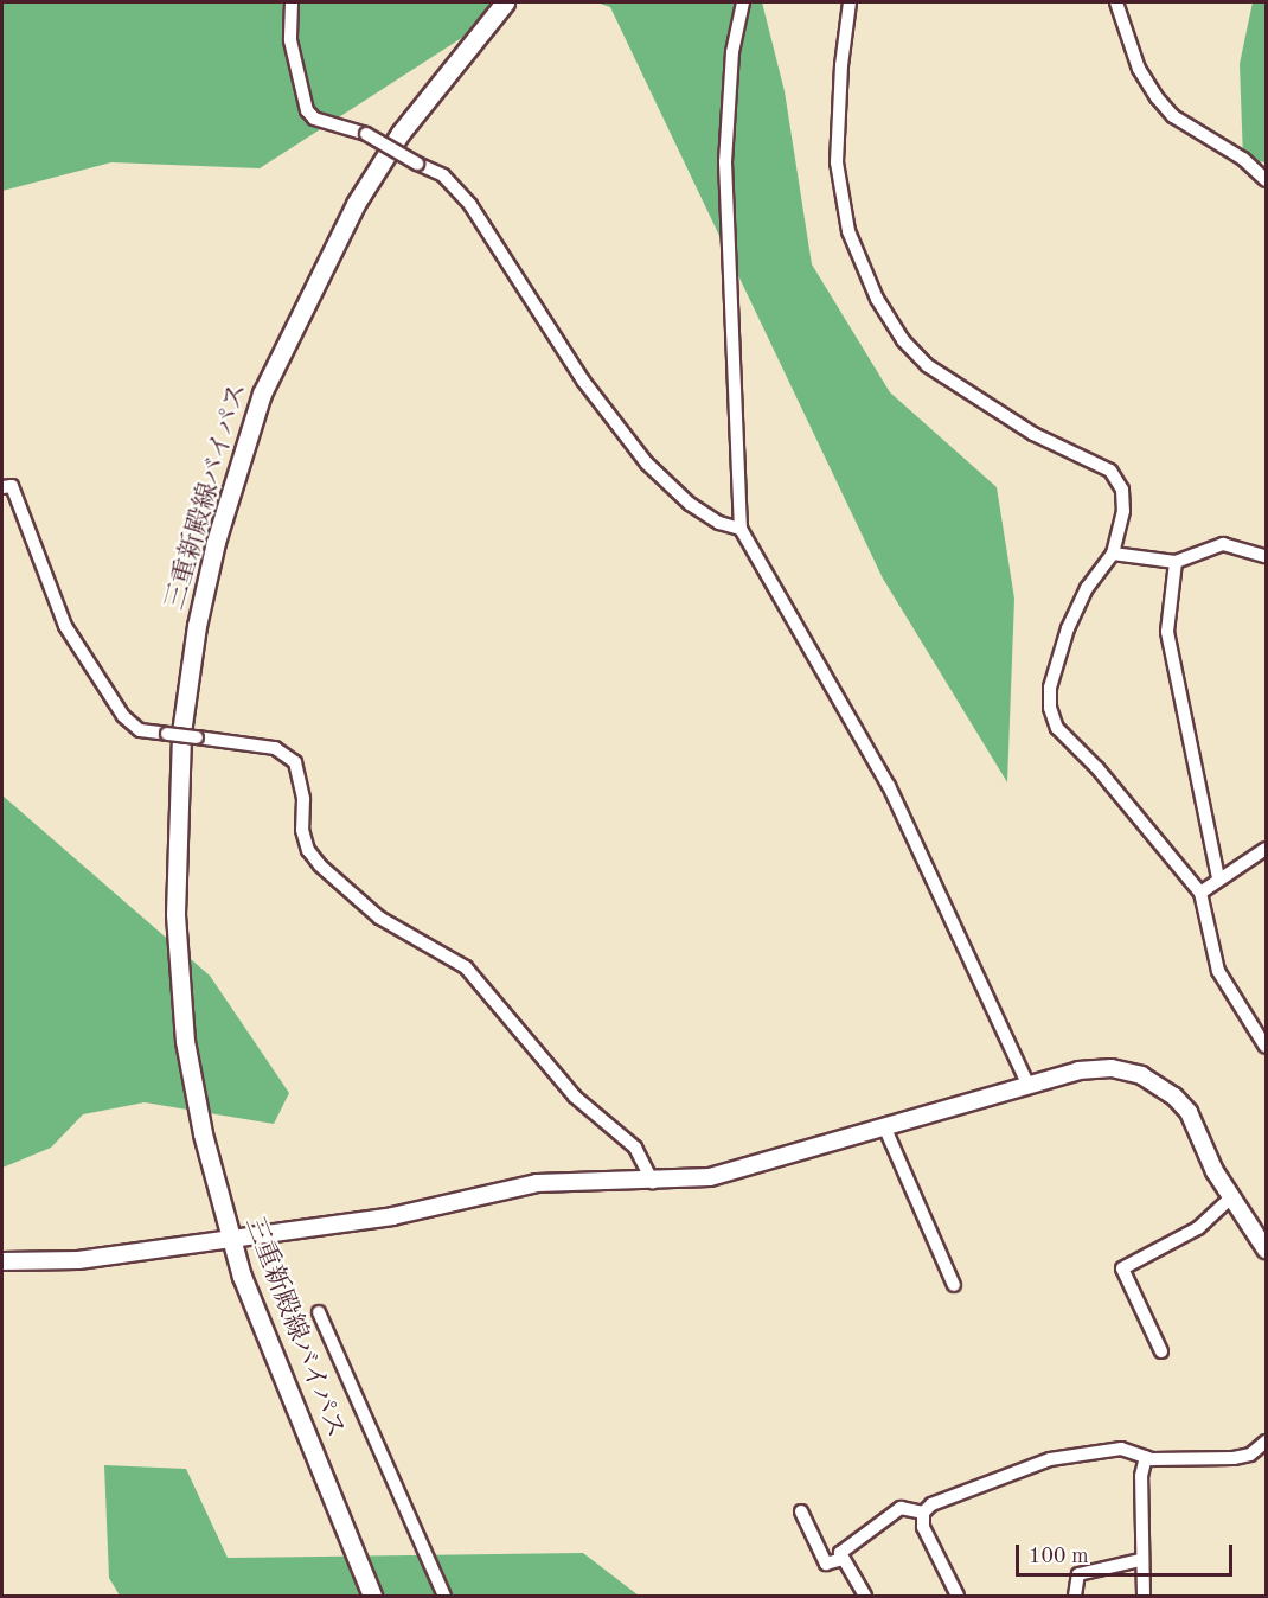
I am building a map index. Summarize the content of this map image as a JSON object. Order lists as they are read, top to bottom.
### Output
{
  "streets": {
    "main road": ["三重新殿線バイパス"]
  },
  "scale_bar": "100 m"
}
